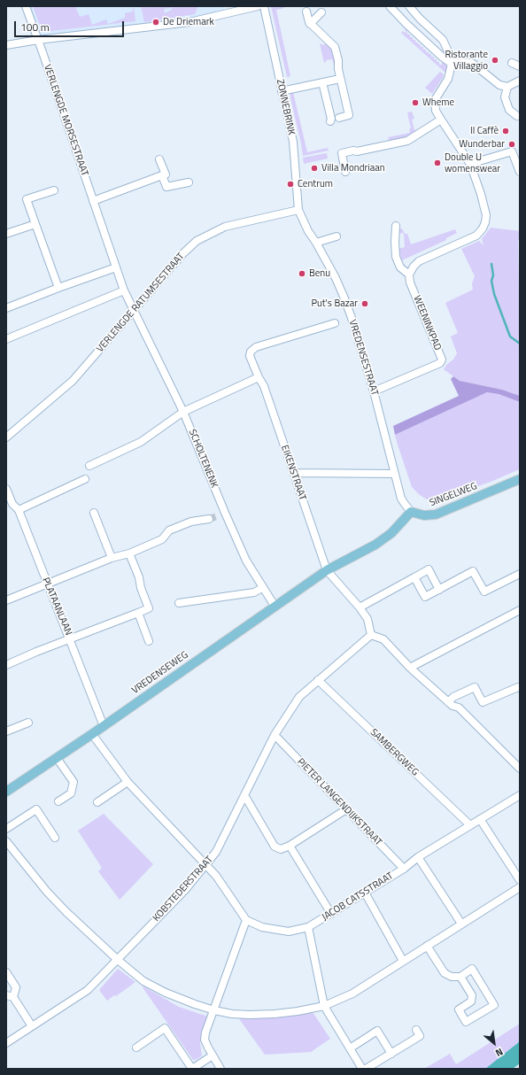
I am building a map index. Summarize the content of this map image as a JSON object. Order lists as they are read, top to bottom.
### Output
{
  "streets": {
    "main road": ["SINGELWEG", "VREDENSEWEG"],
    "street": [
      "ZONNEBRINK",
      "VERLENGDE MORSESTRAAT",
      "VERLENGDE RATUMSESTRAAT",
      "WEENINKPAD",
      "VREDENSESTRAAT",
      "SCHOLTENENK",
      "EIKENSTRAAT",
      "PLATAANLAAN",
      "SAMBERGWEG",
      "PIETER LANGENDIJKSTRAAT",
      "KOBSTEDERSTRAAT",
      "JACOB CATSSTRAAT"
    ]
  },
  "crossings": [
    ["ZONNEBRINK", "VERLENGDE RATUMSESTRAAT"],
    ["ZONNEBRINK", "VREDENSESTRAAT"],
    ["VERLENGDE MORSESTRAAT", "VERLENGDE RATUMSESTRAAT"],
    ["VERLENGDE MORSESTRAAT", "SCHOLTENENK"],
    ["VERLENGDE RATUMSESTRAAT", "VREDENSESTRAAT"],
    ["VERLENGDE RATUMSESTRAAT", "SCHOLTENENK"],
    ["WEENINKPAD", "VREDENSESTRAAT"],
    ["VREDENSESTRAAT", "SINGELWEG"],
    ["SCHOLTENENK", "VREDENSEWEG"],
    ["EIKENSTRAAT", "VREDENSEWEG"],
    ["PLATAANLAAN", "VREDENSEWEG"],
    ["SAMBERGWEG", "KOBSTEDERSTRAAT"],
    ["SAMBERGWEG", "JACOB CATSSTRAAT"],
    ["PIETER LANGENDIJKSTRAAT", "KOBSTEDERSTRAAT"],
    ["PIETER LANGENDIJKSTRAAT", "JACOB CATSSTRAAT"]
  ],
  "places": [
    "De Driemark",
    "Ristorante Villaggio",
    "Wheme",
    "Il Caffè",
    "Wunderbar",
    "Double U womenswear",
    "Villa Mondriaan",
    "Centrum",
    "Benu",
    "Put's Bazar"
  ],
  "scale_bar": "100 m",
  "north": "bottom right"
}
